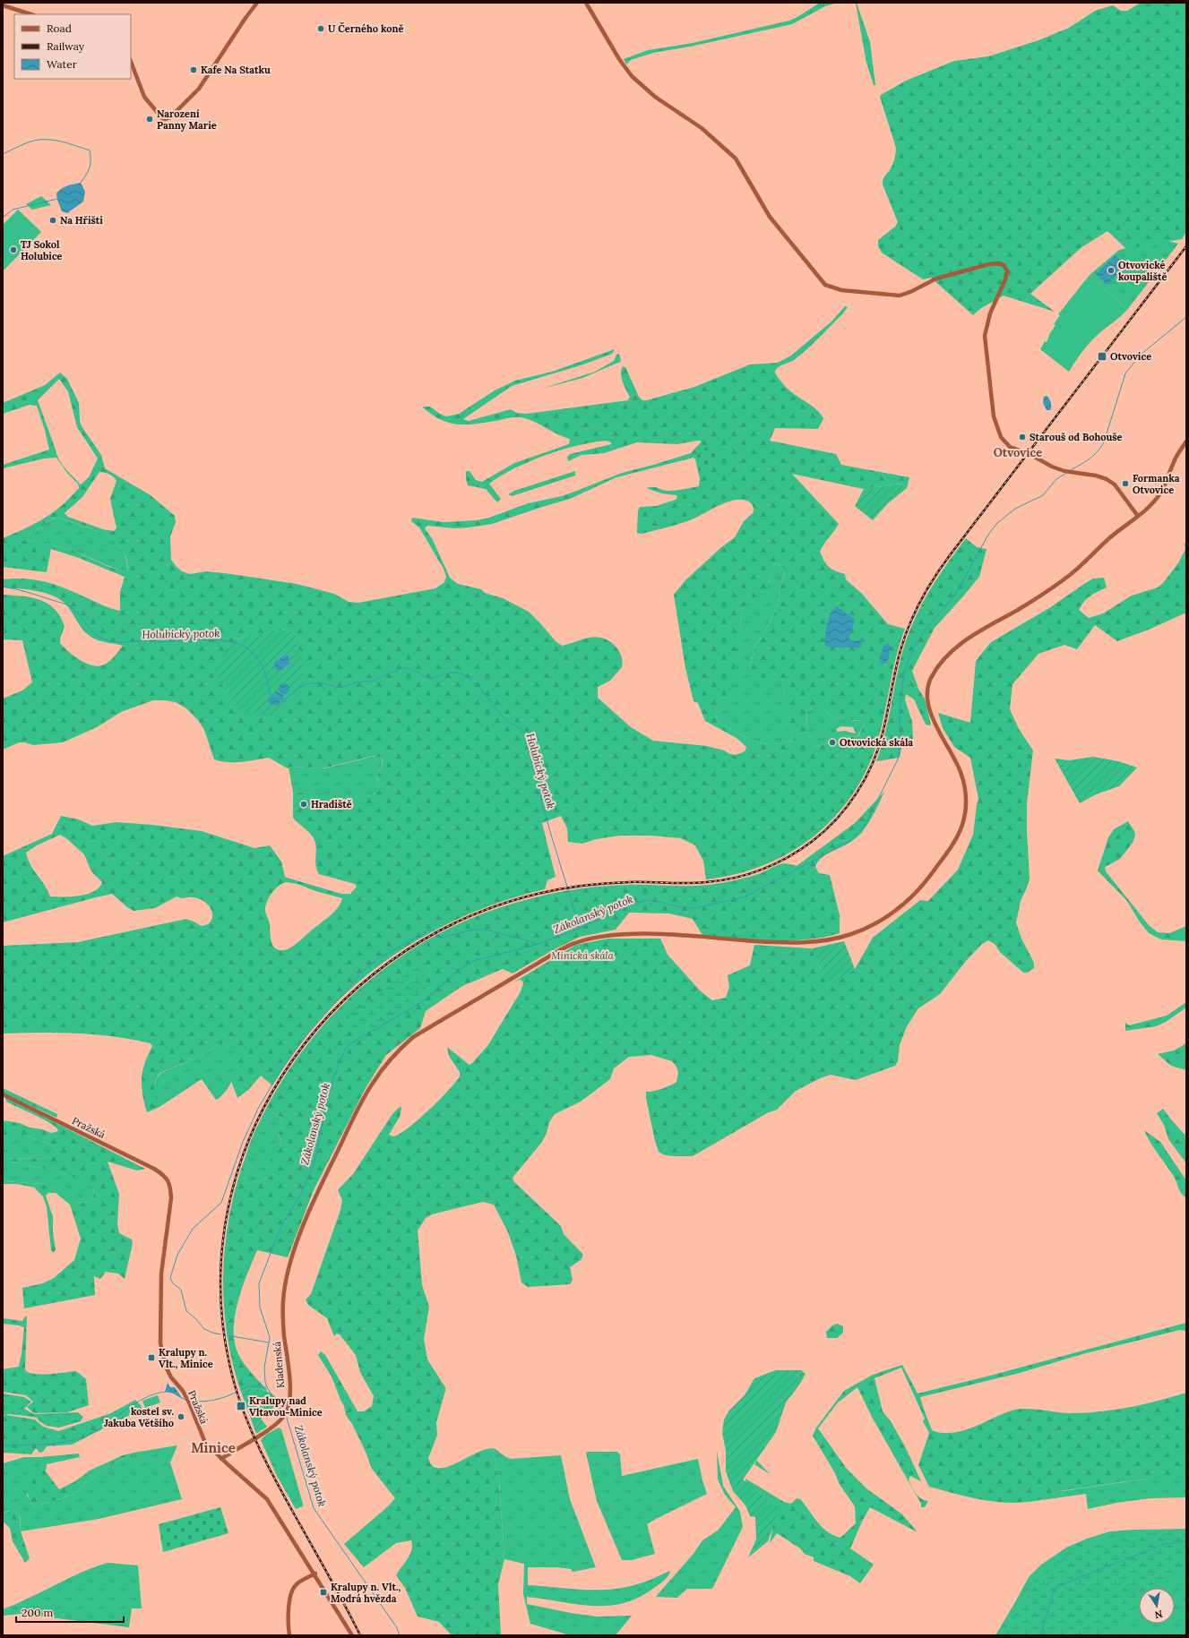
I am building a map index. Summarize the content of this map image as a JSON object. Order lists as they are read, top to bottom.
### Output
{
  "streets": {
    "main road": ["Pražská", "Kladenská"]
  },
  "crossings": [
    ["Pražská", "Kladenská"]
  ],
  "districts": ["Otvovice", "Minice"],
  "water": ["Holubický potok", "Zákolanský potok"],
  "parks": ["Minická skála"],
  "places": {
    "other": [
      "U Černého koně",
      "Kafe Na Statku",
      "Narození Panny Marie",
      "Na Hřišti",
      "TJ Sokol Holubice",
      "Otvovické koupaliště",
      "Starouš od Bohouše",
      "Formanka Otvovice",
      "Otvovická skála",
      "Hradiště",
      "kostel sv. Jakuba Většího"
    ],
    "transit": [
      "Otvovice",
      "Kralupy n. Vlt., Minice",
      "Kralupy nad Vltavou-Minice",
      "Kralupy n. Vlt., Modrá hvězda"
    ]
  },
  "legend": ["Road", "Railway", "Water"],
  "scale_bar": "200 m",
  "north": "bottom"
}
